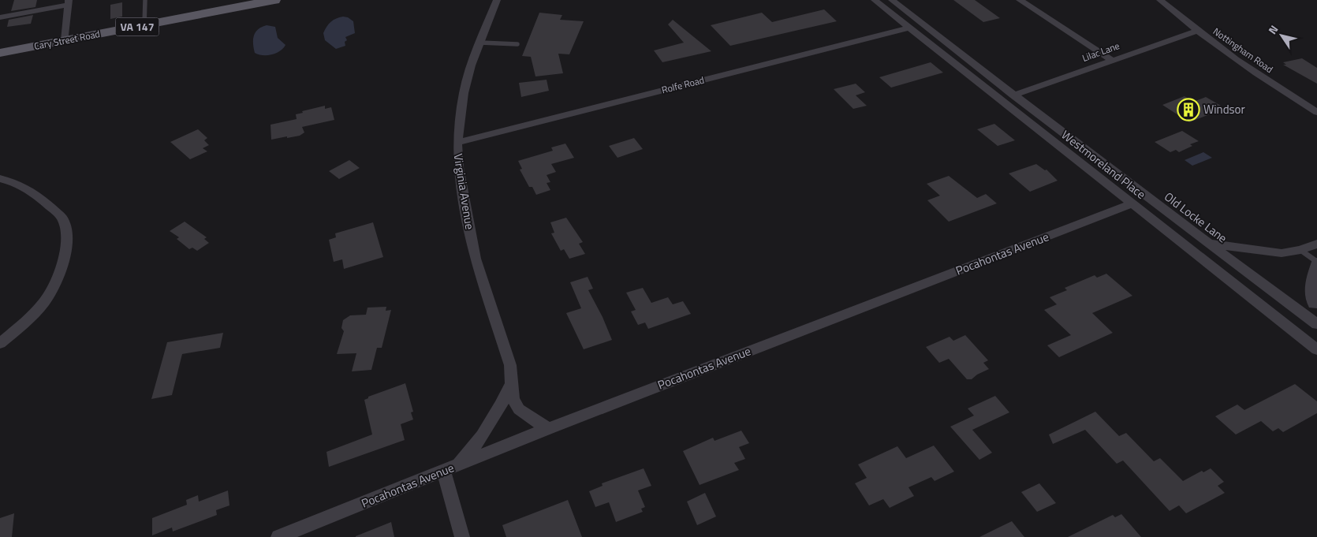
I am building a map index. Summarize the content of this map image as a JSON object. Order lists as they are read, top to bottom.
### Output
{
  "streets": {
    "main road": ["VA 147", "Cary Street Road"],
    "street": [
      "Nottingham Road",
      "Lilac Lane",
      "Rolfe Road",
      "Westmoreland Place",
      "Virginia Avenue",
      "Old Locke Lane",
      "Pocahontas Avenue"
    ]
  },
  "crossings": [
    ["Nottingham Road", "Lilac Lane"],
    ["Lilac Lane", "Old Locke Lane"],
    ["Rolfe Road", "Westmoreland Place"],
    ["Rolfe Road", "Virginia Avenue"],
    ["Westmoreland Place", "Pocahontas Avenue"],
    ["Virginia Avenue", "Pocahontas Avenue"]
  ],
  "places": {
    "building": ["Windsor"]
  },
  "north": "top left"
}
